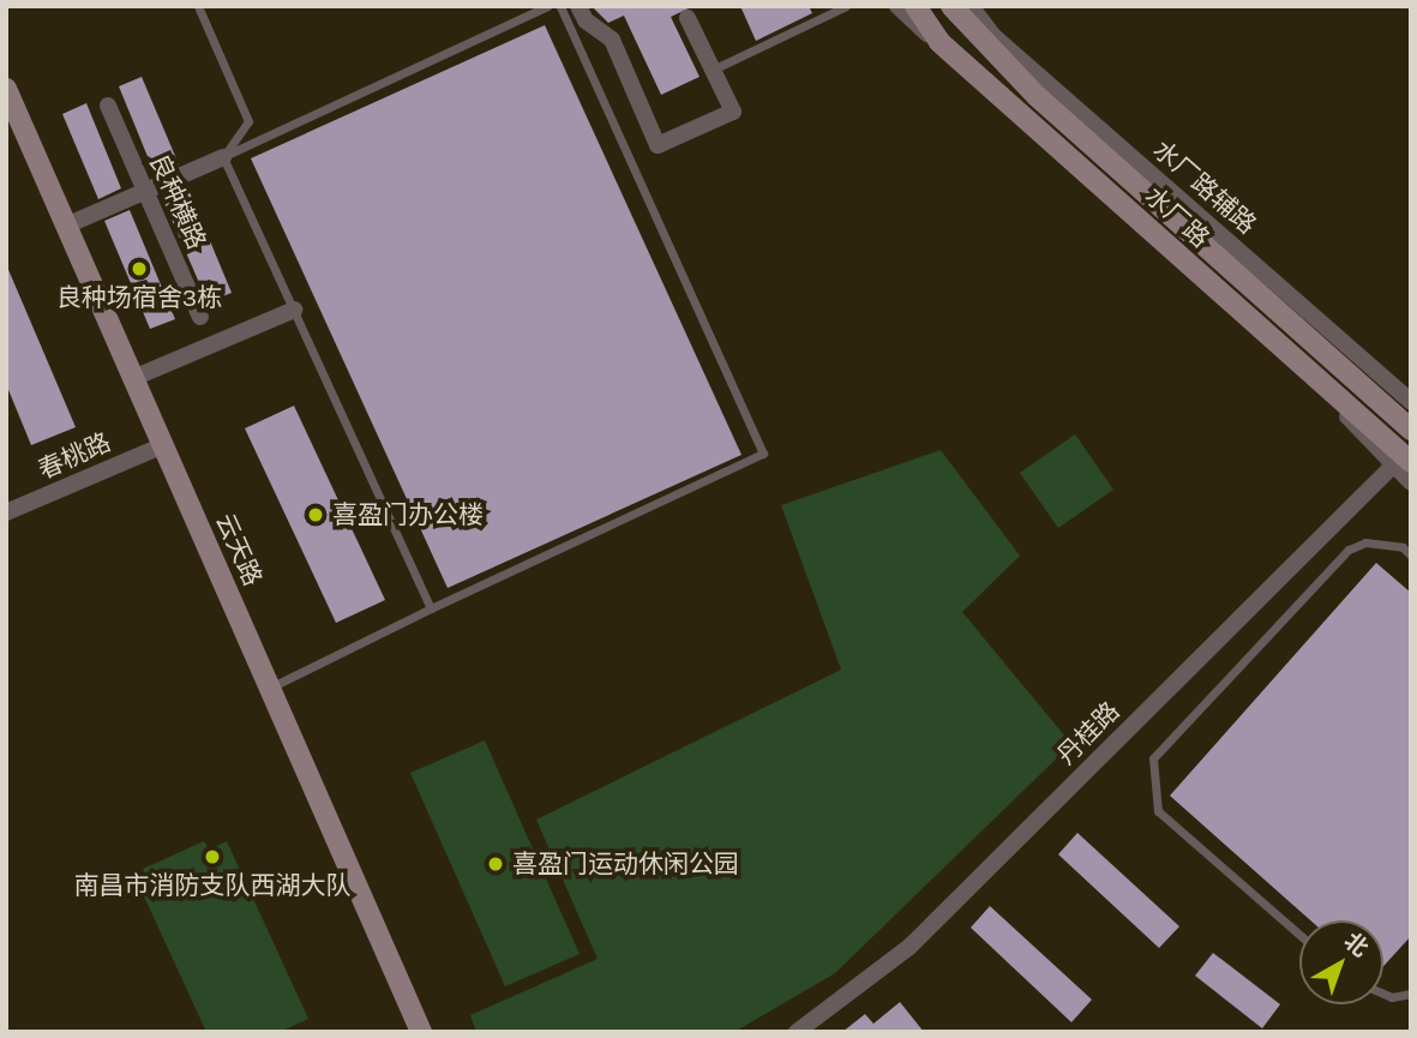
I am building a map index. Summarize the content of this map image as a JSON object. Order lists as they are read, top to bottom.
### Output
{
  "streets": {
    "street": [
      "水厂路辅路",
      "良种横路",
      "水厂路",
      "春桃路",
      "云天路",
      "丹桂路"
    ]
  },
  "crossings": [
    ["水厂路", "丹桂路"],
    ["春桃路", "云天路"]
  ],
  "places": [
    "良种场宿舍3栋",
    "喜盈门办公楼",
    "南昌市消防支队西湖大队",
    "喜盈门运动休闲公园"
  ],
  "north": "top right"
}
